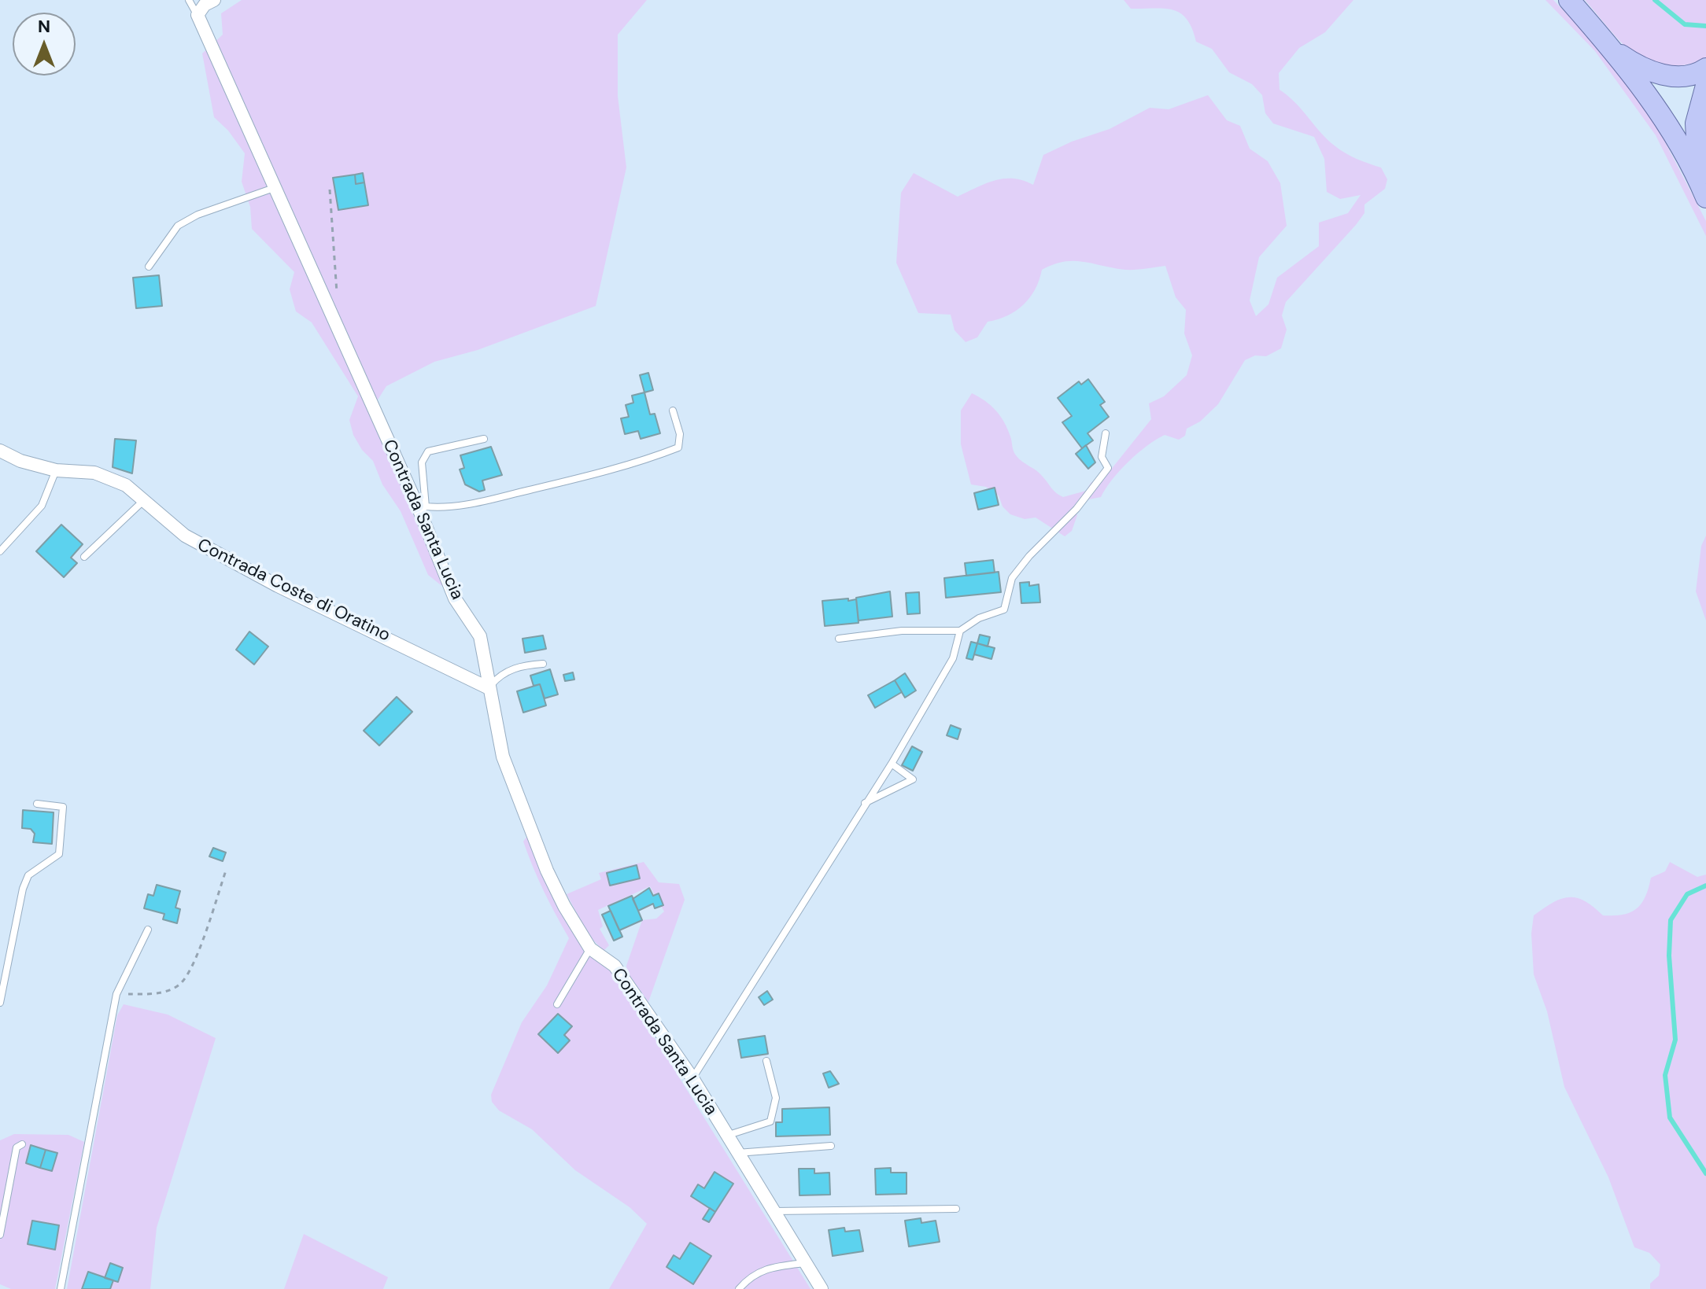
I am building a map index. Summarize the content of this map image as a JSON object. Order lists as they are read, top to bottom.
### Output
{
  "streets": {
    "street": ["Contrada Santa Lucia", "Contrada Coste di Oratino"]
  },
  "crossings": [
    ["Contrada Santa Lucia", "Contrada Coste di Oratino"]
  ],
  "north": "top"
}
